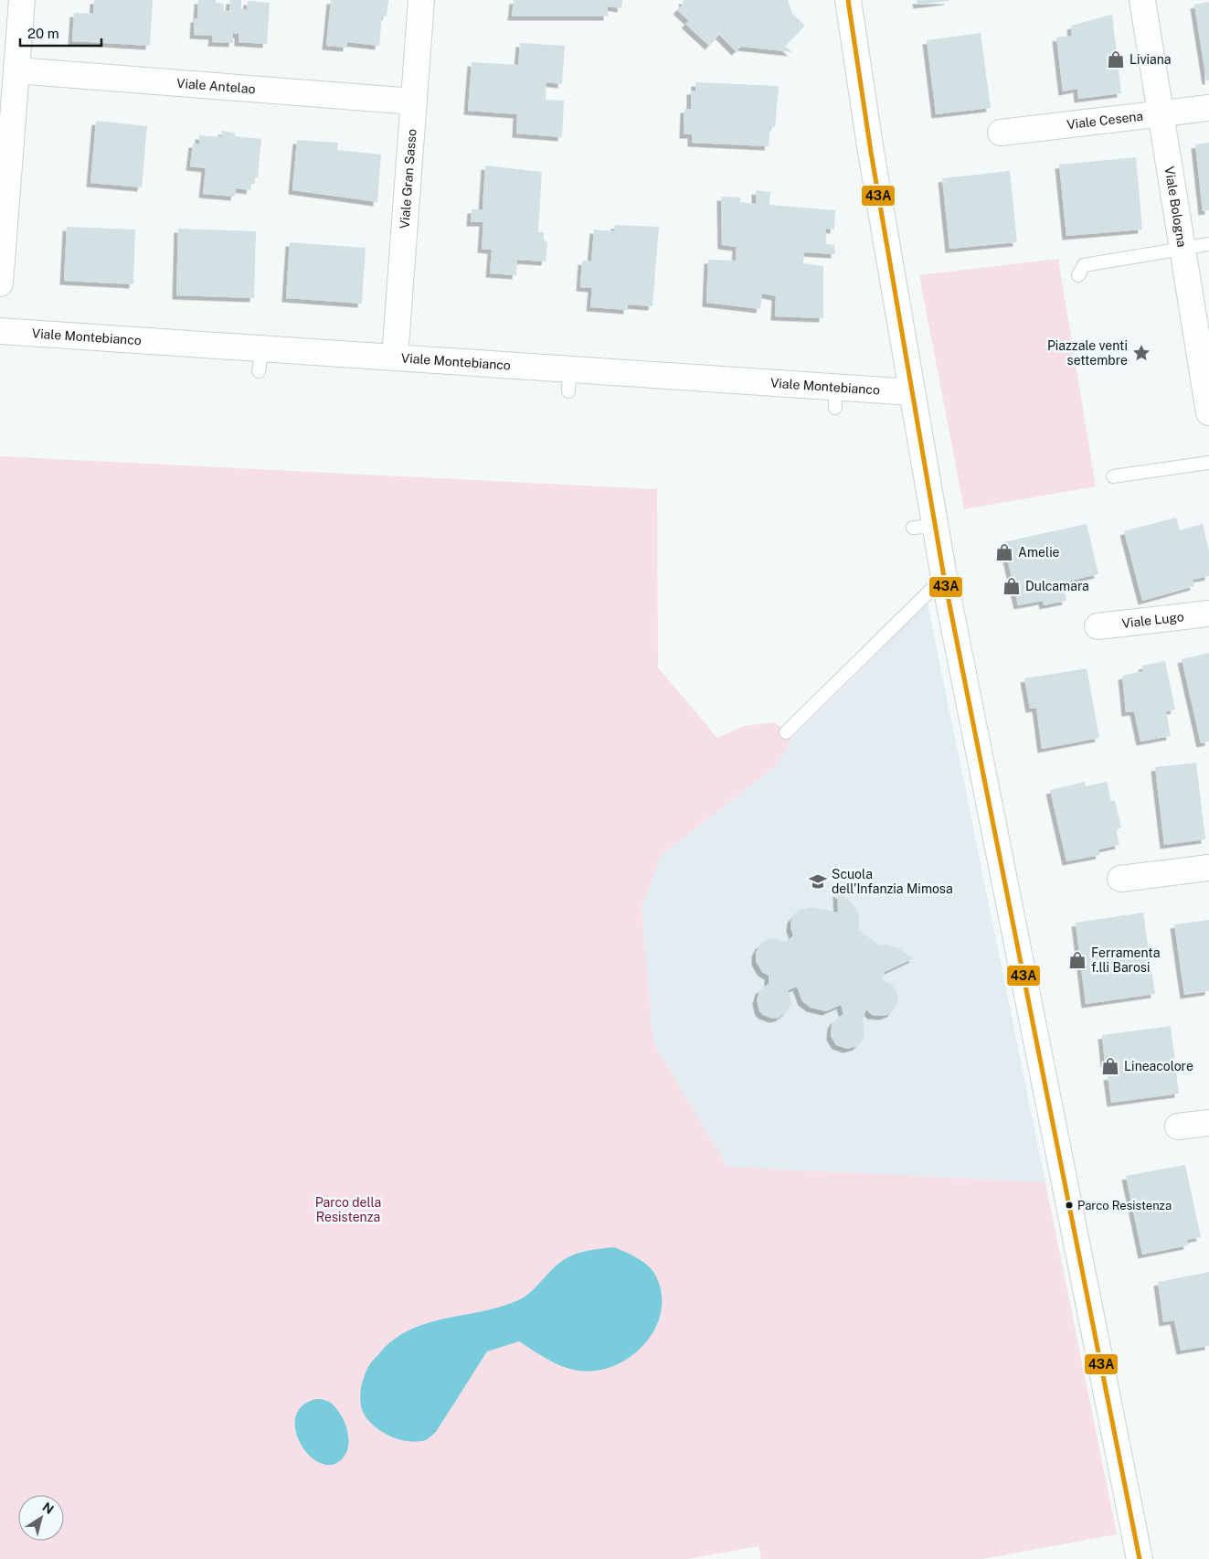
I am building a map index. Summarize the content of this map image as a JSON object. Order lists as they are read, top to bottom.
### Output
{
  "streets": {
    "street": [
      "Viale Antelao",
      "Viale Cesena",
      "Viale Gran Sasso",
      "Viale Bologna",
      "Viale Montebianco",
      "Viale Lugo"
    ]
  },
  "crossings": [
    ["Viale Antelao", "Viale Gran Sasso"],
    ["Viale Cesena", "Viale Bologna"],
    ["Viale Gran Sasso", "Viale Montebianco"]
  ],
  "parks": ["Parco della Resistenza"],
  "places": {
    "shop": [
      "Liviana",
      "Amelie",
      "Dulcamara",
      "Ferramenta f.lli Barosi",
      "Lineacolore"
    ],
    "place": ["Piazzale venti settembre"],
    "school or university": ["Scuola dell'Infanzia Mimosa"],
    "other": ["Parco Resistenza"]
  },
  "lines": ["transit line 43A"],
  "scale_bar": "20 m",
  "north": "top right"
}
